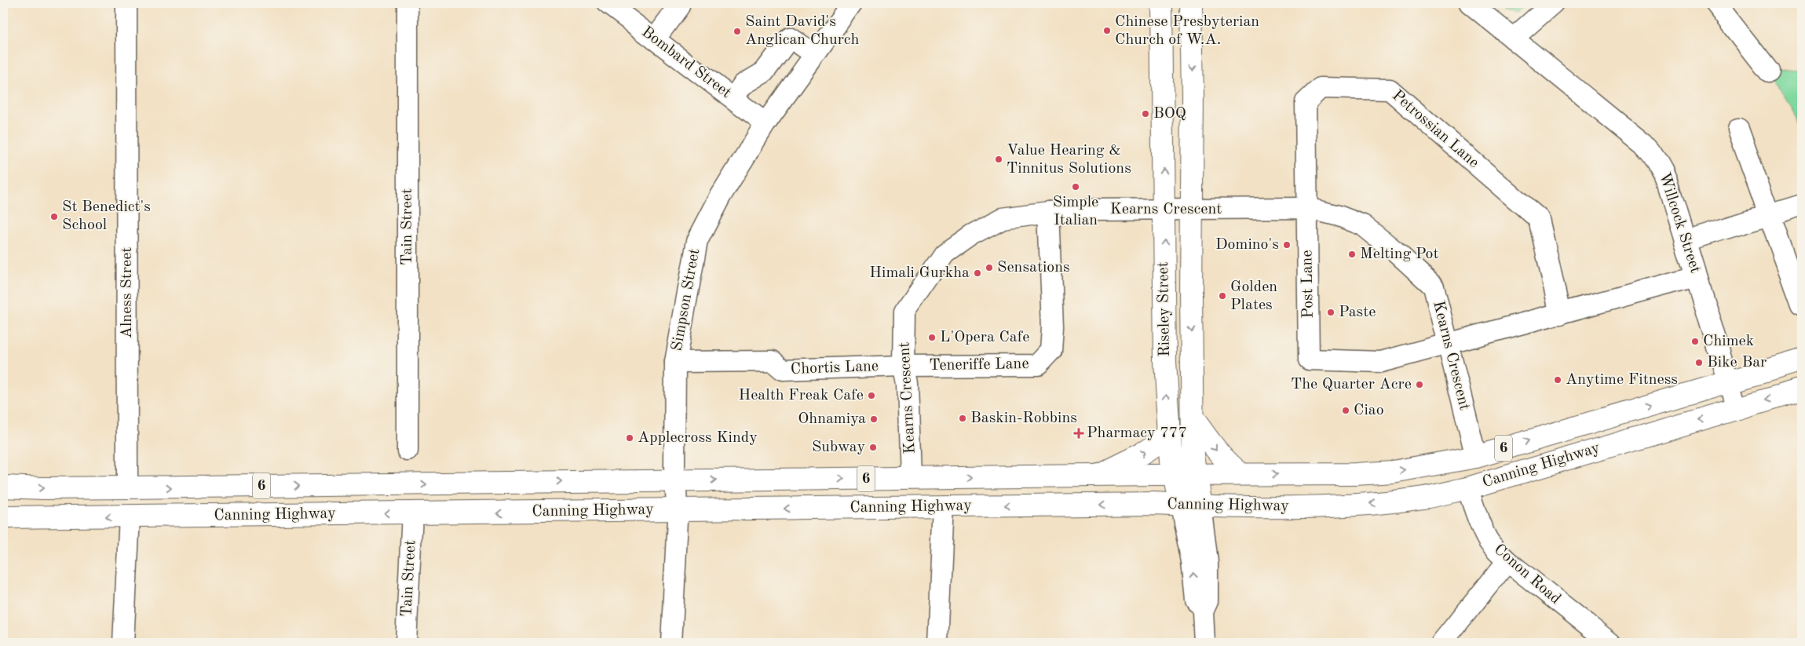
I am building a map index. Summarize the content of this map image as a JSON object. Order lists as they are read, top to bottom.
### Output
{
  "streets": {
    "highway": ["Riseley Street", "6", "Canning Highway"],
    "street": [
      "Bombard Street",
      "Petrossian Lane",
      "Kearns Crescent",
      "Willcock Street",
      "Tain Street",
      "Post Lane",
      "Alness Street",
      "Simpson Street",
      "Teneriffe Lane",
      "Chortis Lane",
      "Conon Road"
    ]
  },
  "crossings": [
    ["Bombard Street", "Simpson Street"],
    ["Petrossian Lane", "Kearns Crescent"],
    ["Petrossian Lane", "Post Lane"],
    ["Kearns Crescent", "Post Lane"],
    ["Kearns Crescent", "Riseley Street"],
    ["Kearns Crescent", "Teneriffe Lane"],
    ["Kearns Crescent", "Chortis Lane"],
    ["Kearns Crescent", "Canning Highway"],
    ["Willcock Street", "Canning Highway"],
    ["Tain Street", "Canning Highway"],
    ["Alness Street", "Canning Highway"],
    ["Simpson Street", "Chortis Lane"],
    ["Simpson Street", "Canning Highway"],
    ["Riseley Street", "Canning Highway"],
    ["Teneriffe Lane", "Chortis Lane"],
    ["Canning Highway", "Conon Road"]
  ],
  "places": {
    "other": [
      "Chinese Presbyterian Church of W.A.",
      "Saint David's Anglican Church",
      "BOQ",
      "Value Hearing & Tinnitus Solutions",
      "Simple Italian",
      "St Benedict's School",
      "Domino's",
      "Melting Pot",
      "Sensations",
      "Himali Gurkha",
      "Golden Plates",
      "Paste",
      "L'Opera Cafe",
      "Chimek",
      "Bike Bar",
      "Anytime Fitness",
      "The Quarter Acre",
      "Health Freak Cafe",
      "Ciao",
      "Baskin-Robbins",
      "Ohnamiya",
      "Applecross Kindy",
      "Subway"
    ],
    "health": ["Pharmacy 777"]
  }
}
